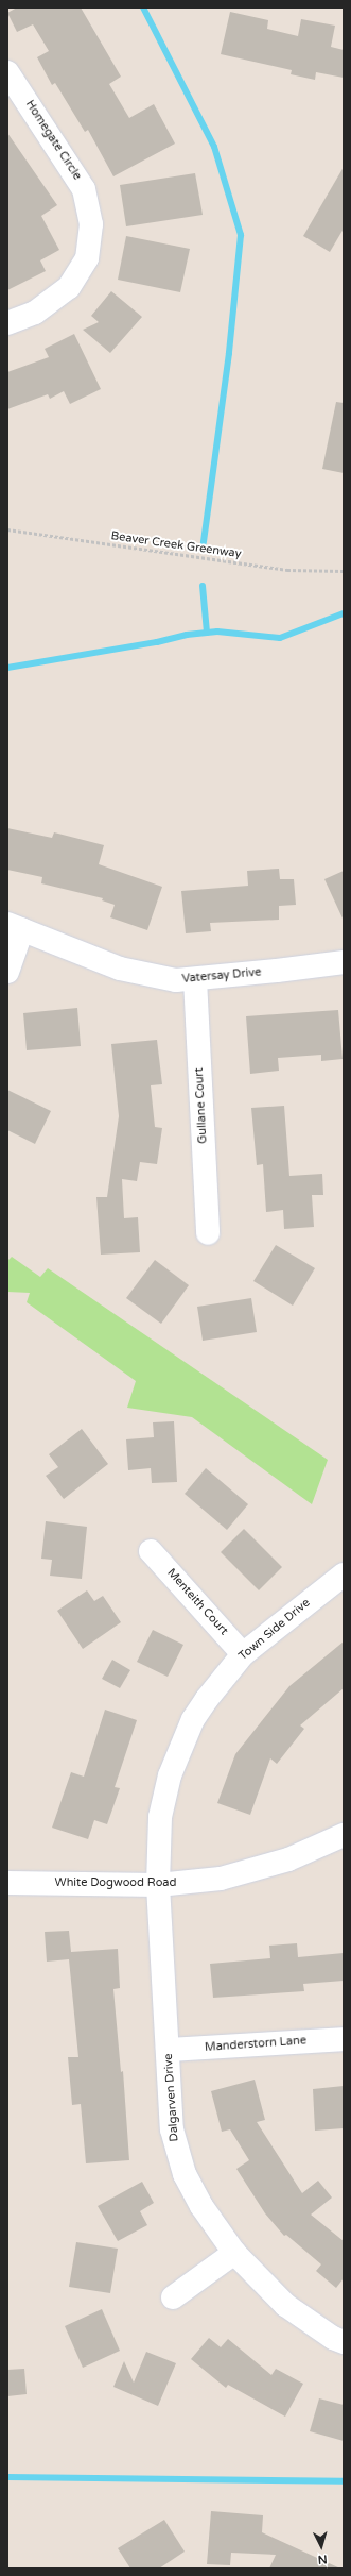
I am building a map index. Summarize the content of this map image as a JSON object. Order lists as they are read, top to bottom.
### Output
{
  "streets": {
    "street": [
      "Homegate Circle",
      "Vatersay Drive",
      "Gullane Court",
      "Menteith Court",
      "Town Side Drive",
      "White Dogwood Road",
      "Manderstorn Lane",
      "Dalgarven Drive"
    ],
    "path": ["Beaver Creek Greenway"]
  },
  "crossings": [
    ["Vatersay Drive", "Gullane Court"],
    ["Menteith Court", "Town Side Drive"],
    ["Town Side Drive", "White Dogwood Road"],
    ["Town Side Drive", "Dalgarven Drive"],
    ["White Dogwood Road", "Dalgarven Drive"],
    ["Manderstorn Lane", "Dalgarven Drive"]
  ],
  "north": "bottom"
}
